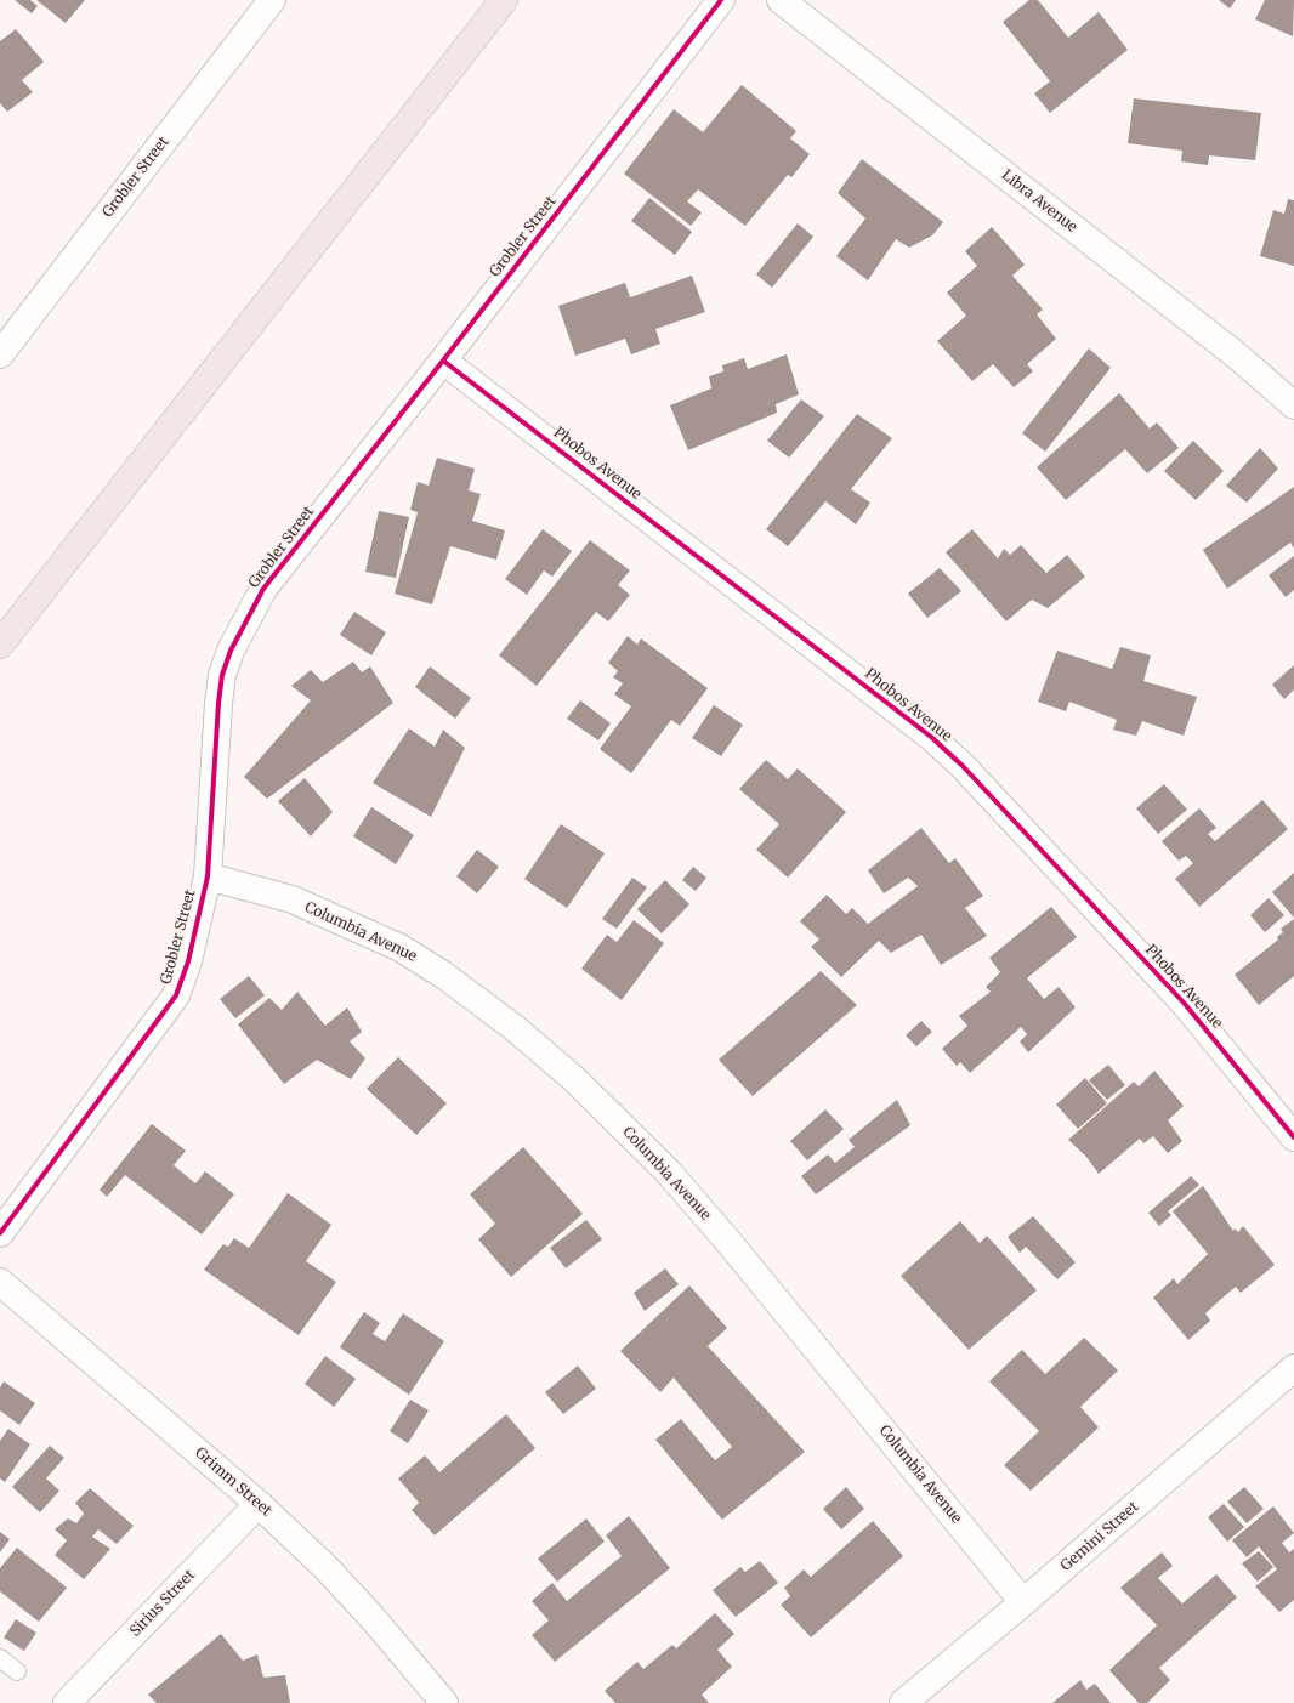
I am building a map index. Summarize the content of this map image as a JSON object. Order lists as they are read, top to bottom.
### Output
{
  "streets": {
    "street": [
      "Grobler Street",
      "Libra Avenue",
      "Phobos Avenue",
      "Columbia Avenue",
      "Grimm Street",
      "Gemini Street",
      "Sirius Street"
    ]
  },
  "crossings": [
    ["Grobler Street", "Phobos Avenue"],
    ["Grobler Street", "Columbia Avenue"],
    ["Columbia Avenue", "Gemini Street"],
    ["Grimm Street", "Sirius Street"]
  ]
}
